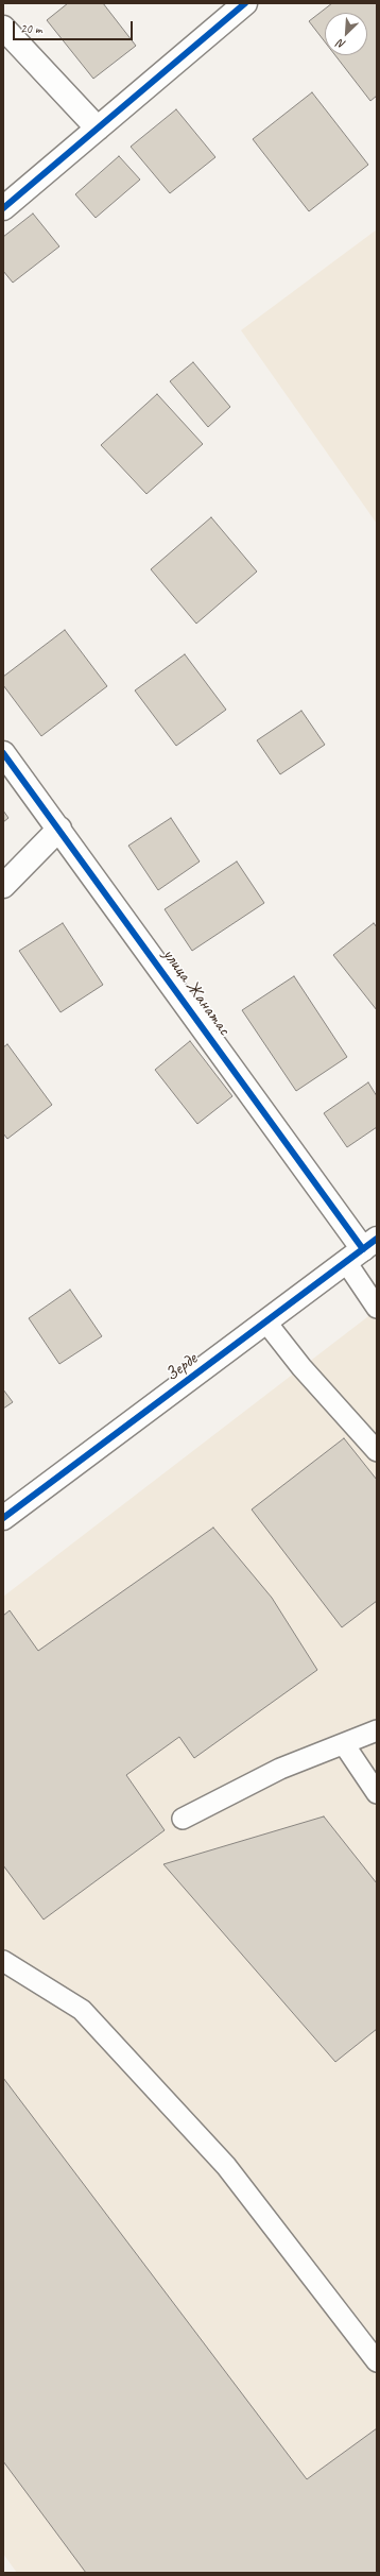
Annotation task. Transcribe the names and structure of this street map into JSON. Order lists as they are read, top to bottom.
{
  "streets": {
    "street": ["улица Жанатас", "Зерде"]
  },
  "crossings": [
    ["улица Жанатас", "Зерде"]
  ],
  "scale_bar": "20 m",
  "north": "bottom left"
}
